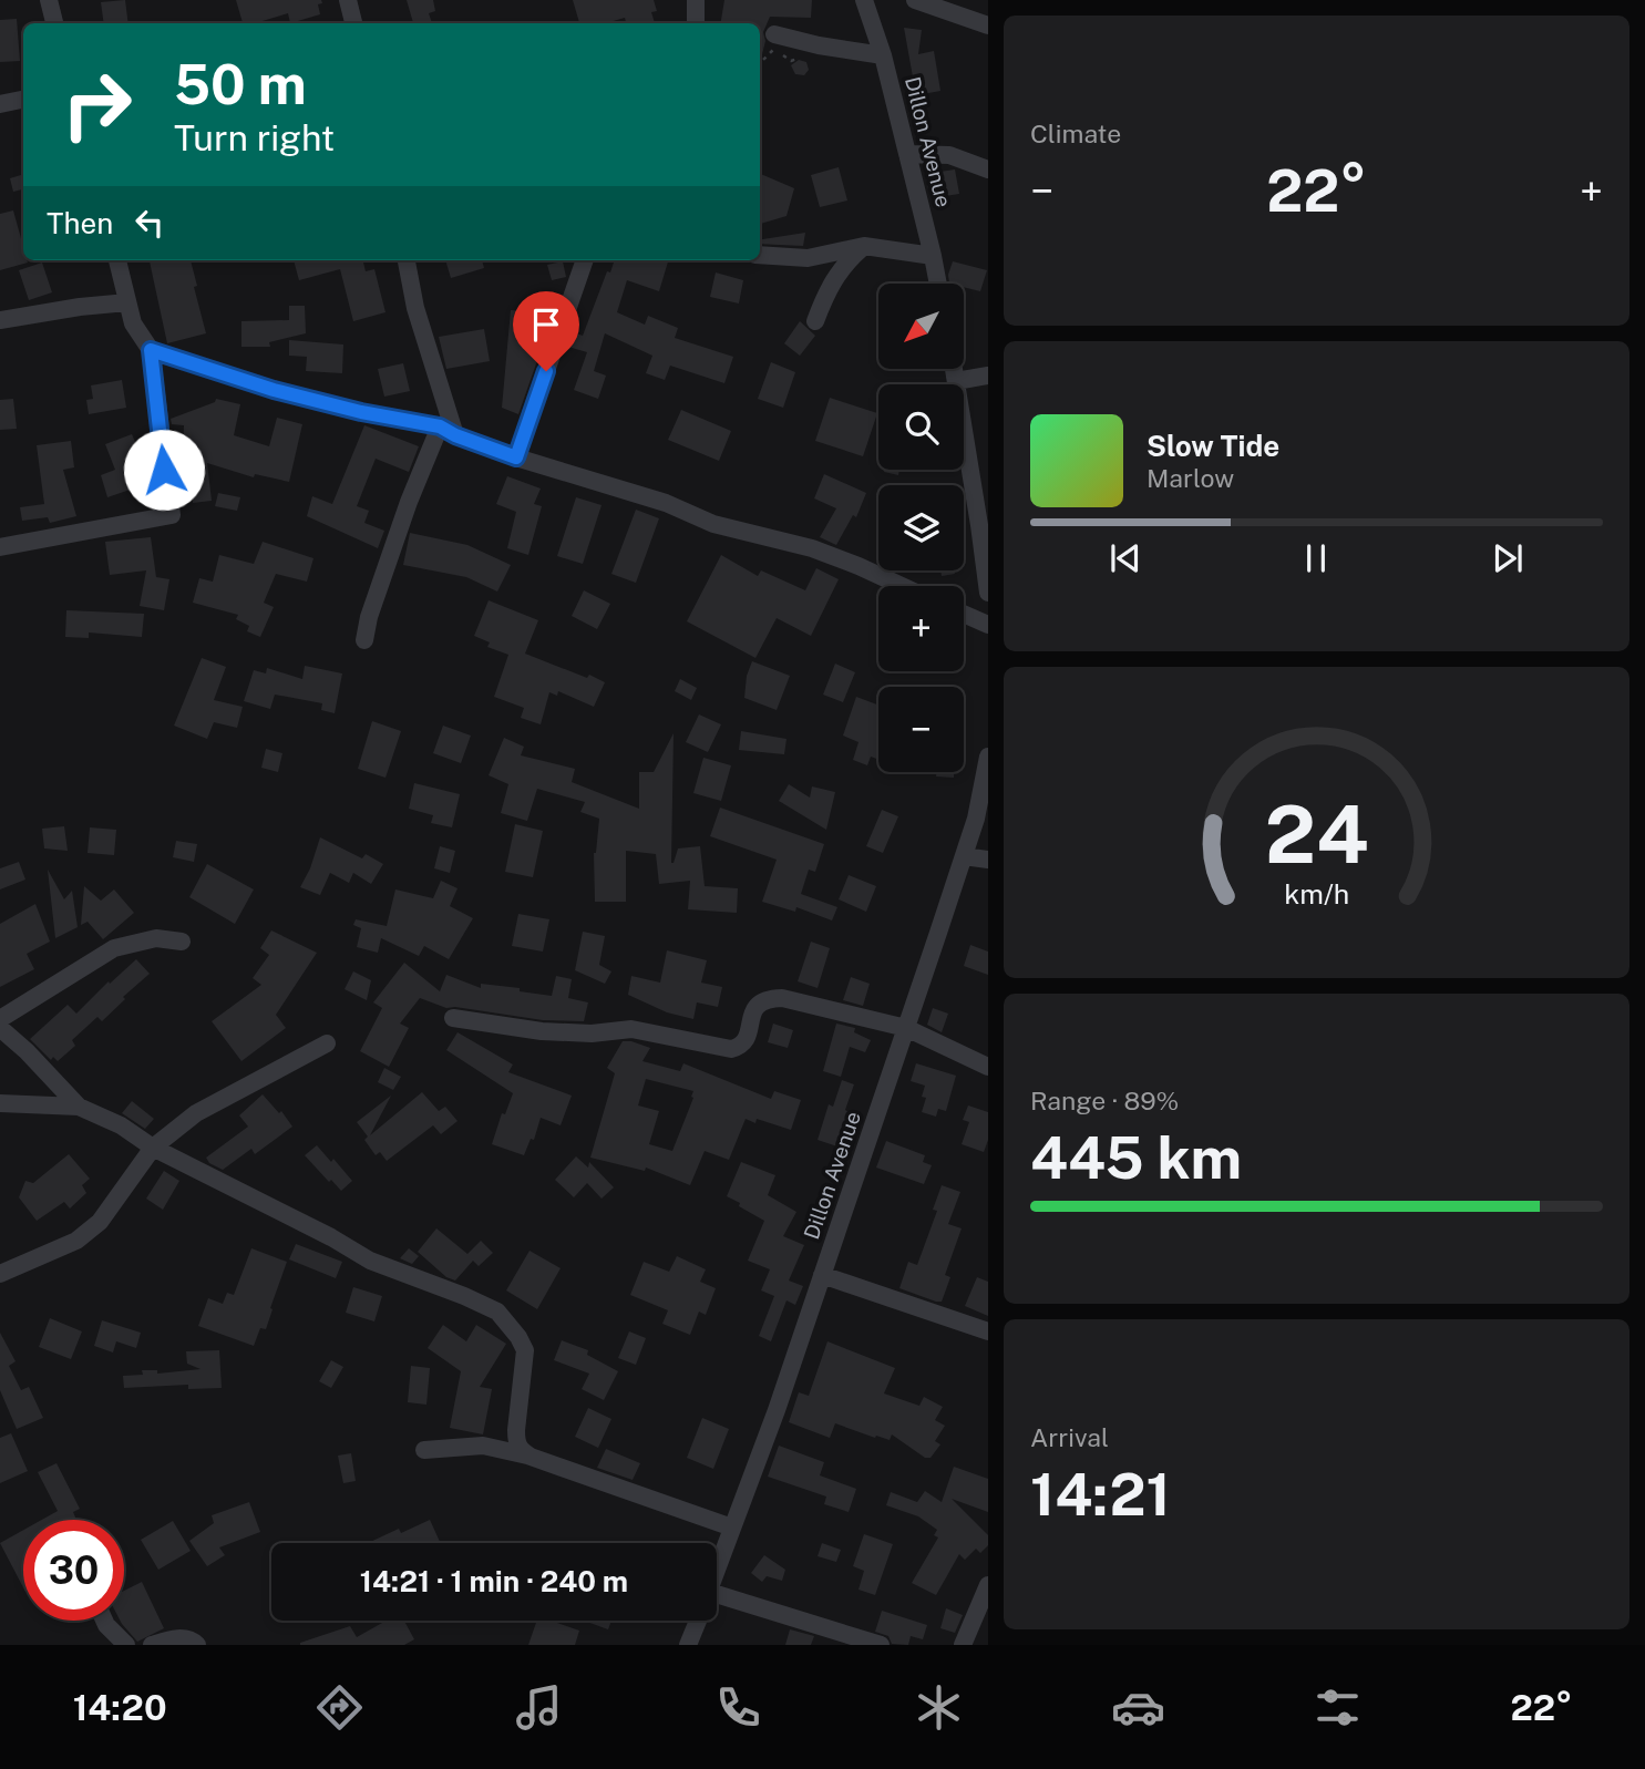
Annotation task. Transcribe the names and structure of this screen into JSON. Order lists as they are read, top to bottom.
{
  "streets": {
    "street": ["Dillon Avenue"]
  },
  "north": "bottom left",
  "page": {
    "tile": [
      "Climate",
      ["Range · 89%", "445 km"],
      ["Arrival", "14:21"]
    ],
    "turn": ["50 m", "Turn right"],
    "heat": ["−", "22°", "+"],
    "then": "Then",
    "map_buttons": ["+", "−"],
    "song": ["Slow Tide", "Marlow"],
    "limit": "30",
    "trip": "14:21 · 1 min · 240 m",
    "tabs": ["14:20", "22°"],
    "gauge": ["24", "km/h"]
  }
}
